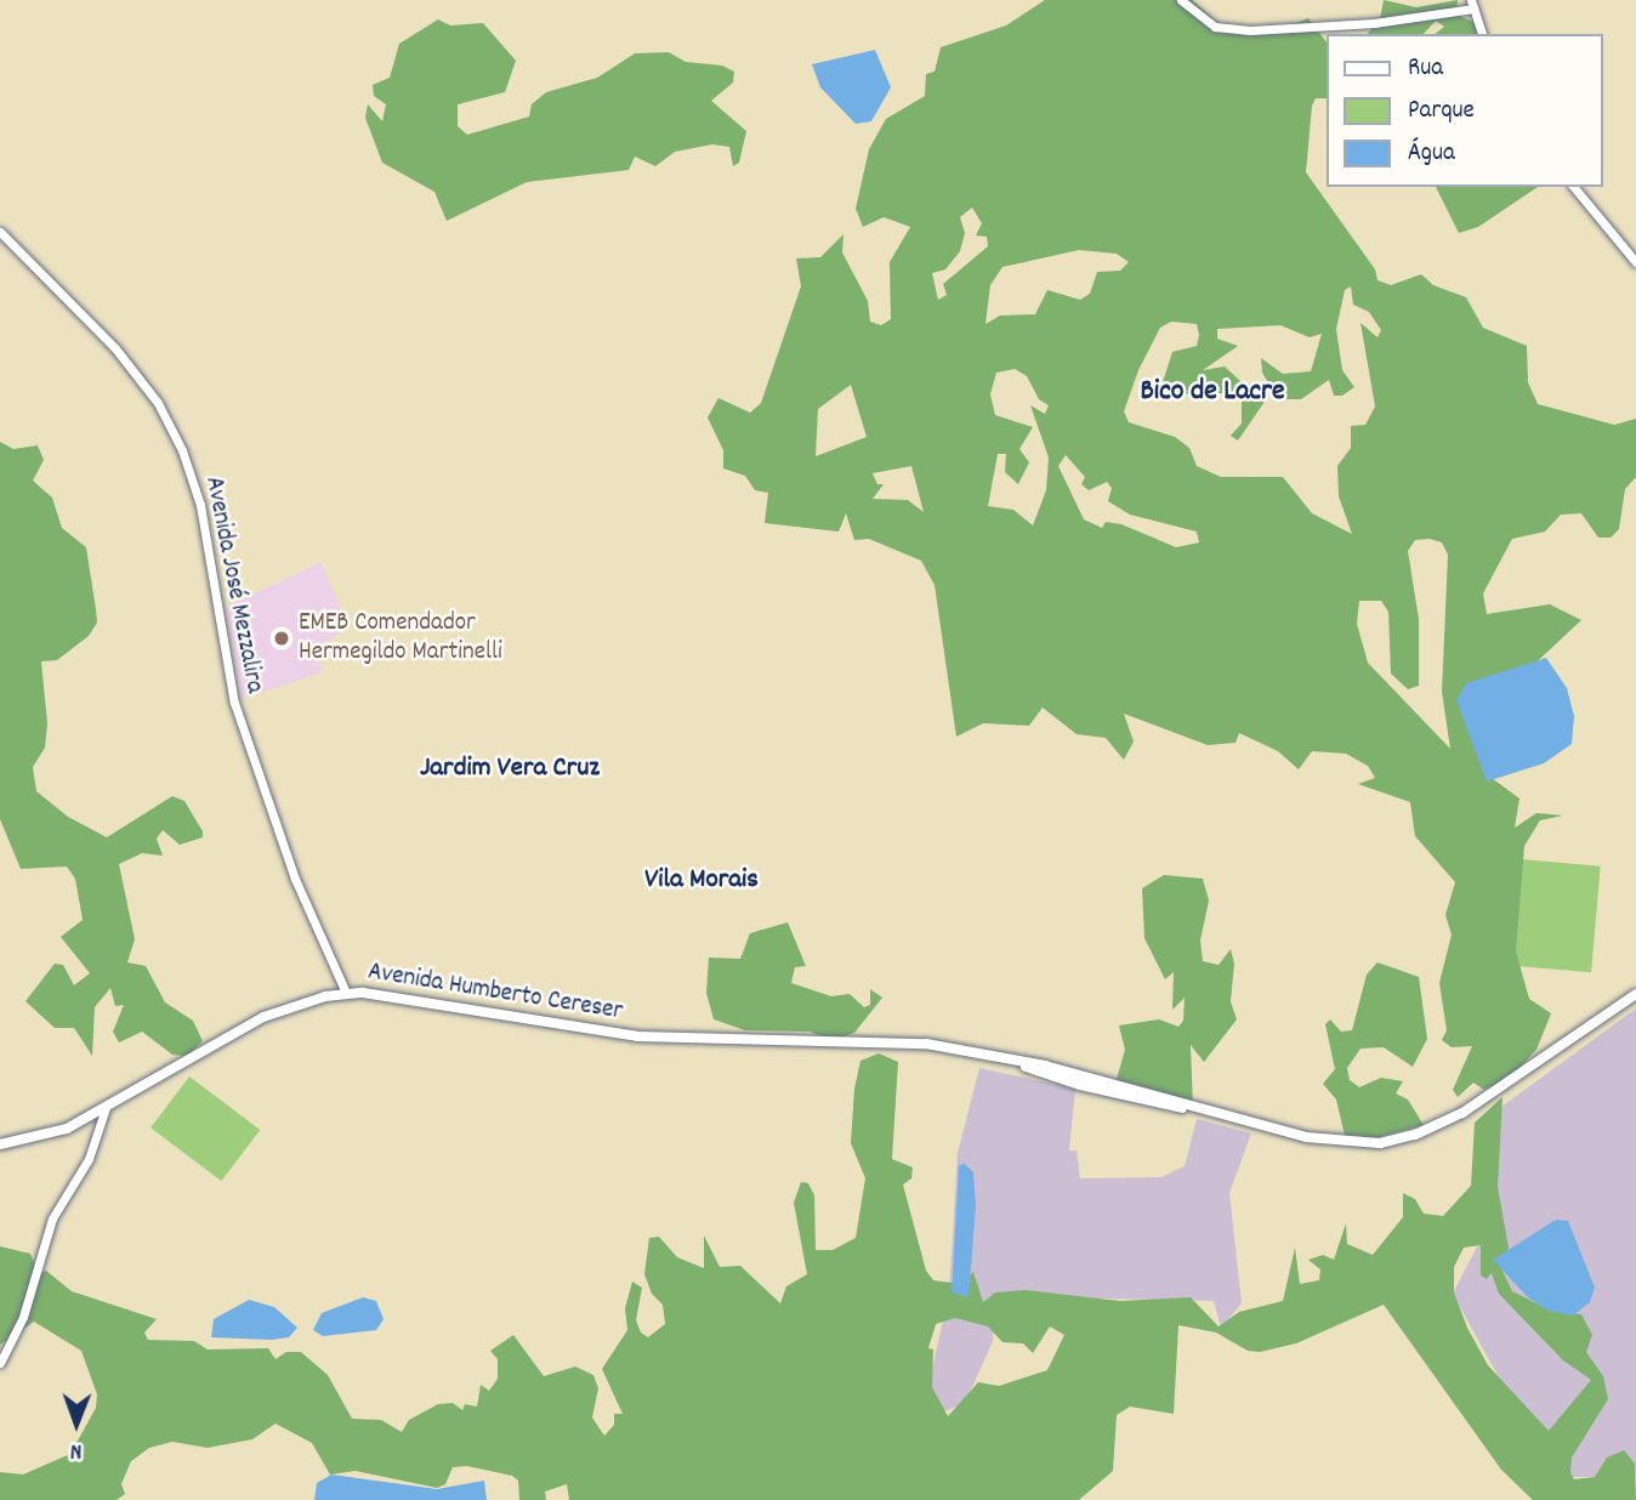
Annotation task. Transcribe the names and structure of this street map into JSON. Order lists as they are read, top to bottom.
{
  "streets": {
    "main road": ["Avenida José Mezzalira", "Avenida Humberto Cereser"]
  },
  "crossings": [
    ["Avenida José Mezzalira", "Avenida Humberto Cereser"]
  ],
  "districts": ["Bico de Lacre", "Jardim Vera Cruz", "Vila Morais"],
  "places": ["EMEB Comendador Hermegildo Martinelli"],
  "legend": ["Rua", "Parque", "Água"],
  "north": "bottom"
}
